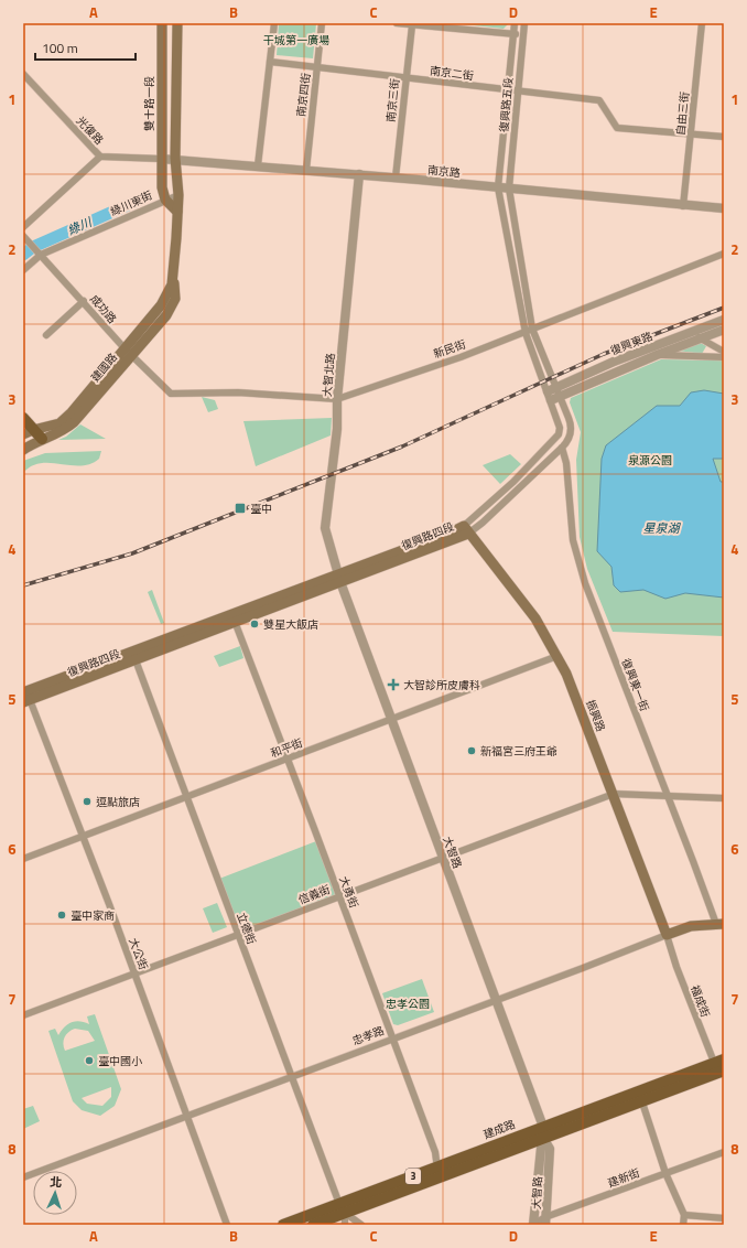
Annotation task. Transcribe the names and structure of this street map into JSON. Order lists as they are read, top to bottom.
{
  "streets": {
    "main road": [
      "雙十路一段",
      "建國路",
      "復興路四段",
      "振興路",
      "忠孝路",
      "建成路",
      "3"
    ],
    "street": [
      "南京二街",
      "南京四街",
      "南京三街",
      "復興路五段",
      "自由三街",
      "光復路",
      "南京路",
      "綠川東街",
      "成功路",
      "復興東路",
      "新民街",
      "大智北路",
      "復興東一街",
      "和平街",
      "大智路",
      "大勇街",
      "信義街",
      "立德街",
      "大公街",
      "福成街",
      "建新街"
    ]
  },
  "crossings": [
    ["南京二街", "南京四街"],
    ["南京二街", "南京三街"],
    ["南京二街", "復興路五段"],
    ["南京二街", "自由三街"],
    ["南京四街", "南京路"],
    ["南京三街", "南京路"],
    ["雙十路一段", "光復路"],
    ["雙十路一段", "南京路"],
    ["復興路五段", "南京路"],
    ["復興路五段", "復興路四段"],
    ["自由三街", "南京路"],
    ["光復路", "南京路"],
    ["南京路", "建國路"],
    ["南京路", "大智北路"],
    ["南京路", "復興路四段"],
    ["綠川東街", "成功路"],
    ["綠川東街", "建國路"],
    ["成功路", "新民街"],
    ["成功路", "建國路"],
    ["復興東路", "復興路四段"],
    ["新民街", "大智北路"],
    ["新民街", "復興路四段"],
    ["大智北路", "復興路四段"],
    ["大智北路", "大智路"],
    ["復興路四段", "復興東一街"],
    ["復興路四段", "振興路"],
    ["復興路四段", "大智路"],
    ["復興路四段", "大勇街"],
    ["復興路四段", "立德街"],
    ["復興路四段", "大公街"],
    ["復興東一街", "忠孝路"],
    ["振興路", "和平街"],
    ["振興路", "信義街"],
    ["振興路", "福成街"],
    ["振興路", "忠孝路"],
    ["和平街", "大智路"],
    ["和平街", "大勇街"],
    ["和平街", "立德街"],
    ["和平街", "大公街"],
    ["大智路", "信義街"],
    ["大智路", "忠孝路"],
    ["大智路", "建成路"],
    ["大智路", "建新街"],
    ["大勇街", "信義街"],
    ["大勇街", "忠孝路"],
    ["大勇街", "建成路"],
    ["信義街", "立德街"],
    ["信義街", "大公街"],
    ["立德街", "忠孝路"],
    ["立德街", "建成路"],
    ["大公街", "忠孝路"],
    ["福成街", "忠孝路"],
    ["福成街", "建成路"]
  ],
  "water": ["綠川", "星泉湖"],
  "parks": ["干城第一廣場", "泉源公園", "忠孝公園"],
  "places": {
    "transit": ["臺中"],
    "other": [
      "雙星大飯店",
      "新福宮三府王爺",
      "逗點旅店",
      "臺中家商",
      "臺中國小"
    ],
    "health": ["大智診所皮膚科"]
  },
  "scale_bar": "100 m",
  "north": "top",
  "grid": {
    "columns": [
      "A",
      "B",
      "C",
      "D",
      "E"
    ],
    "rows": [
      "1",
      "2",
      "3",
      "4",
      "5",
      "6",
      "7",
      "8"
    ]
  }
}
